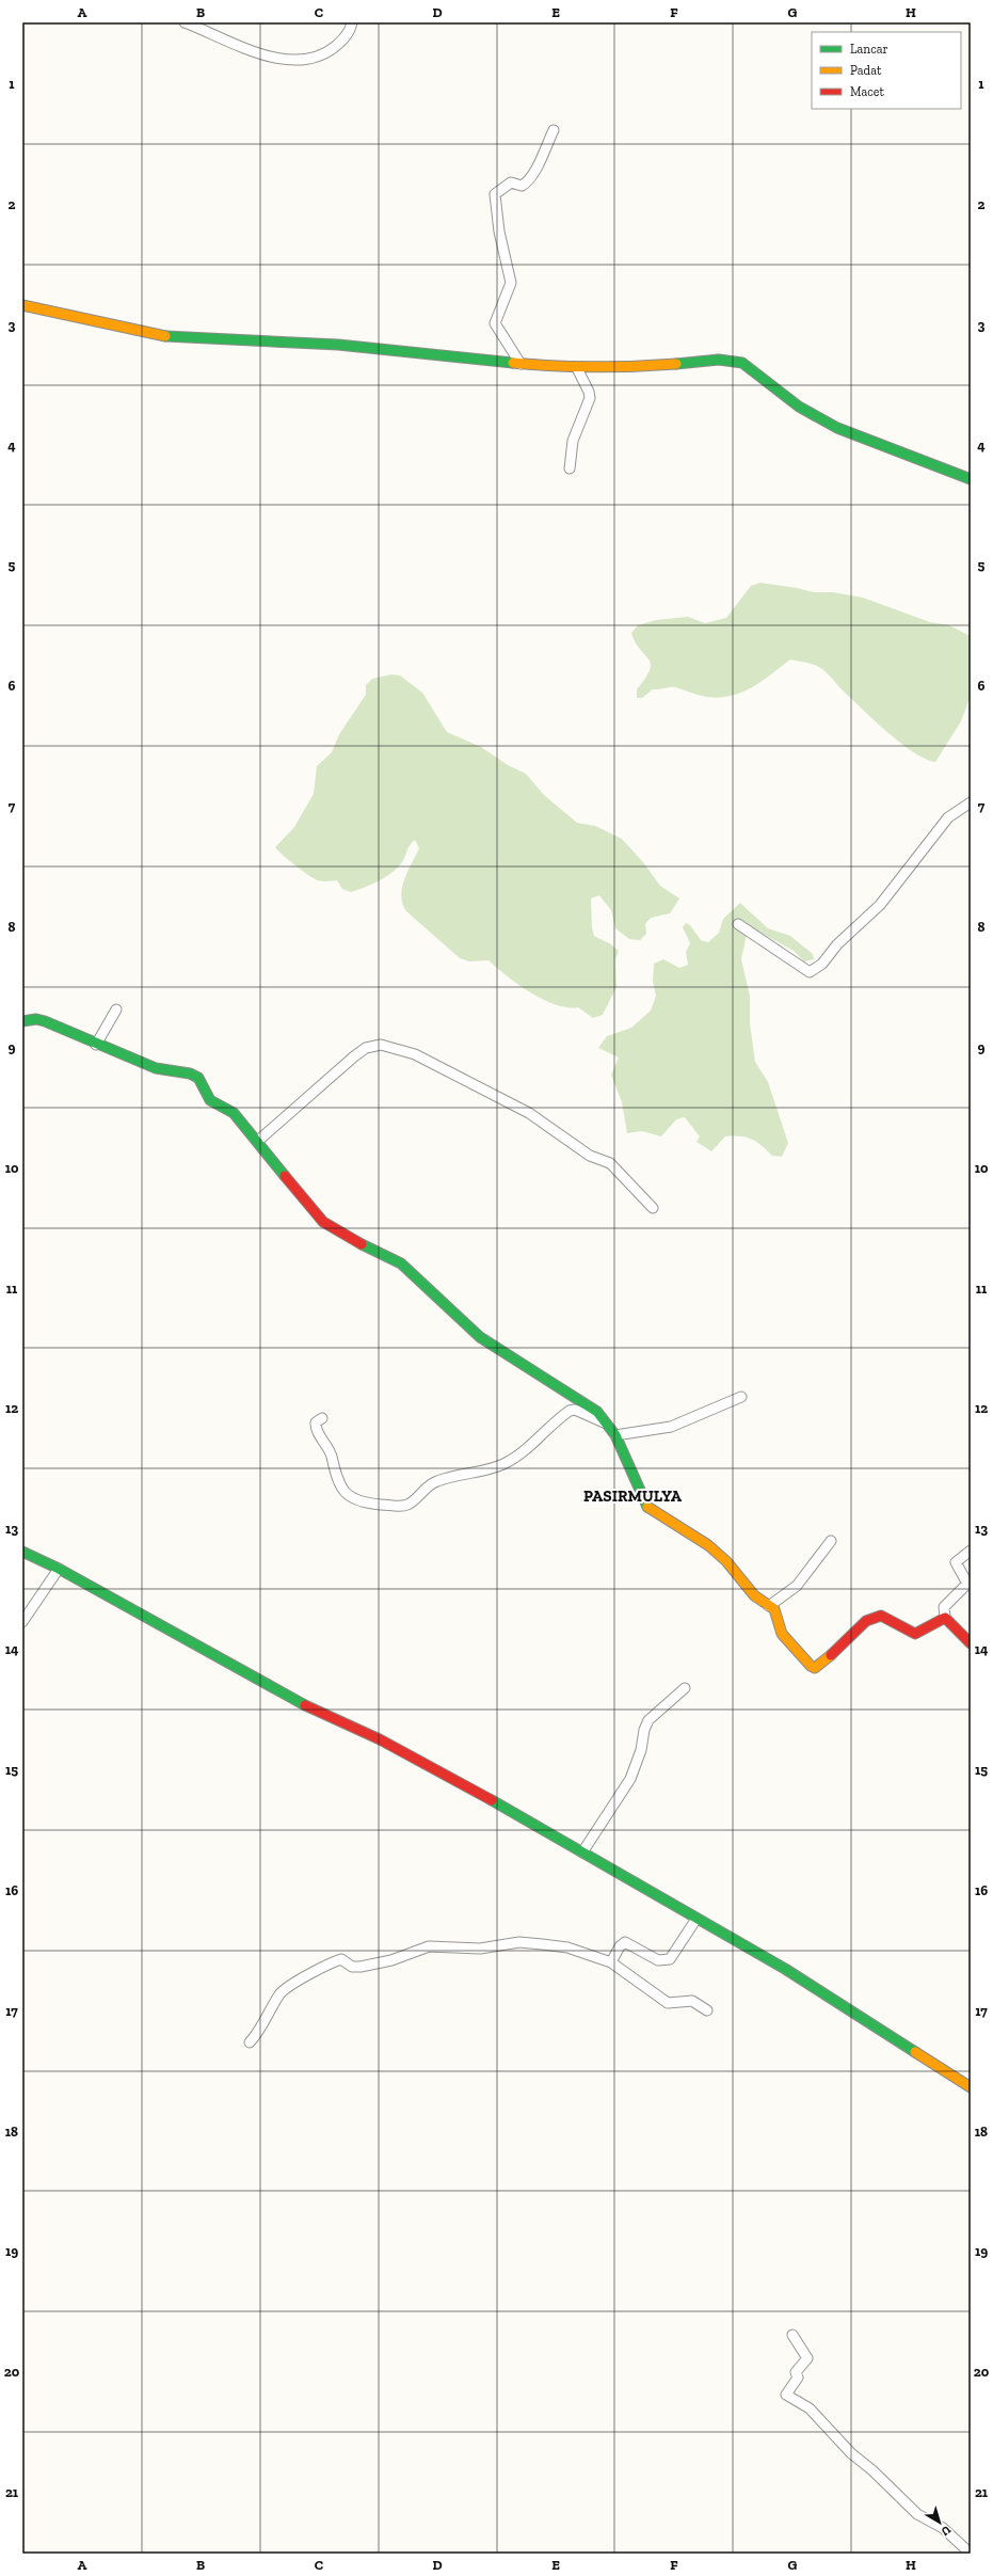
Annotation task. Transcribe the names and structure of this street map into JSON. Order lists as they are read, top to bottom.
{
  "districts": ["PASIRMULYA"],
  "legend": ["Lancar", "Padat", "Macet"],
  "north": "bottom right",
  "grid": {
    "columns": [
      "A",
      "B",
      "C",
      "D",
      "E",
      "F",
      "G",
      "H"
    ],
    "rows": [
      "1",
      "2",
      "3",
      "4",
      "5",
      "6",
      "7",
      "8",
      "9",
      "10",
      "11",
      "12",
      "13",
      "14",
      "15",
      "16",
      "17",
      "18",
      "19",
      "20",
      "21"
    ]
  }
}
